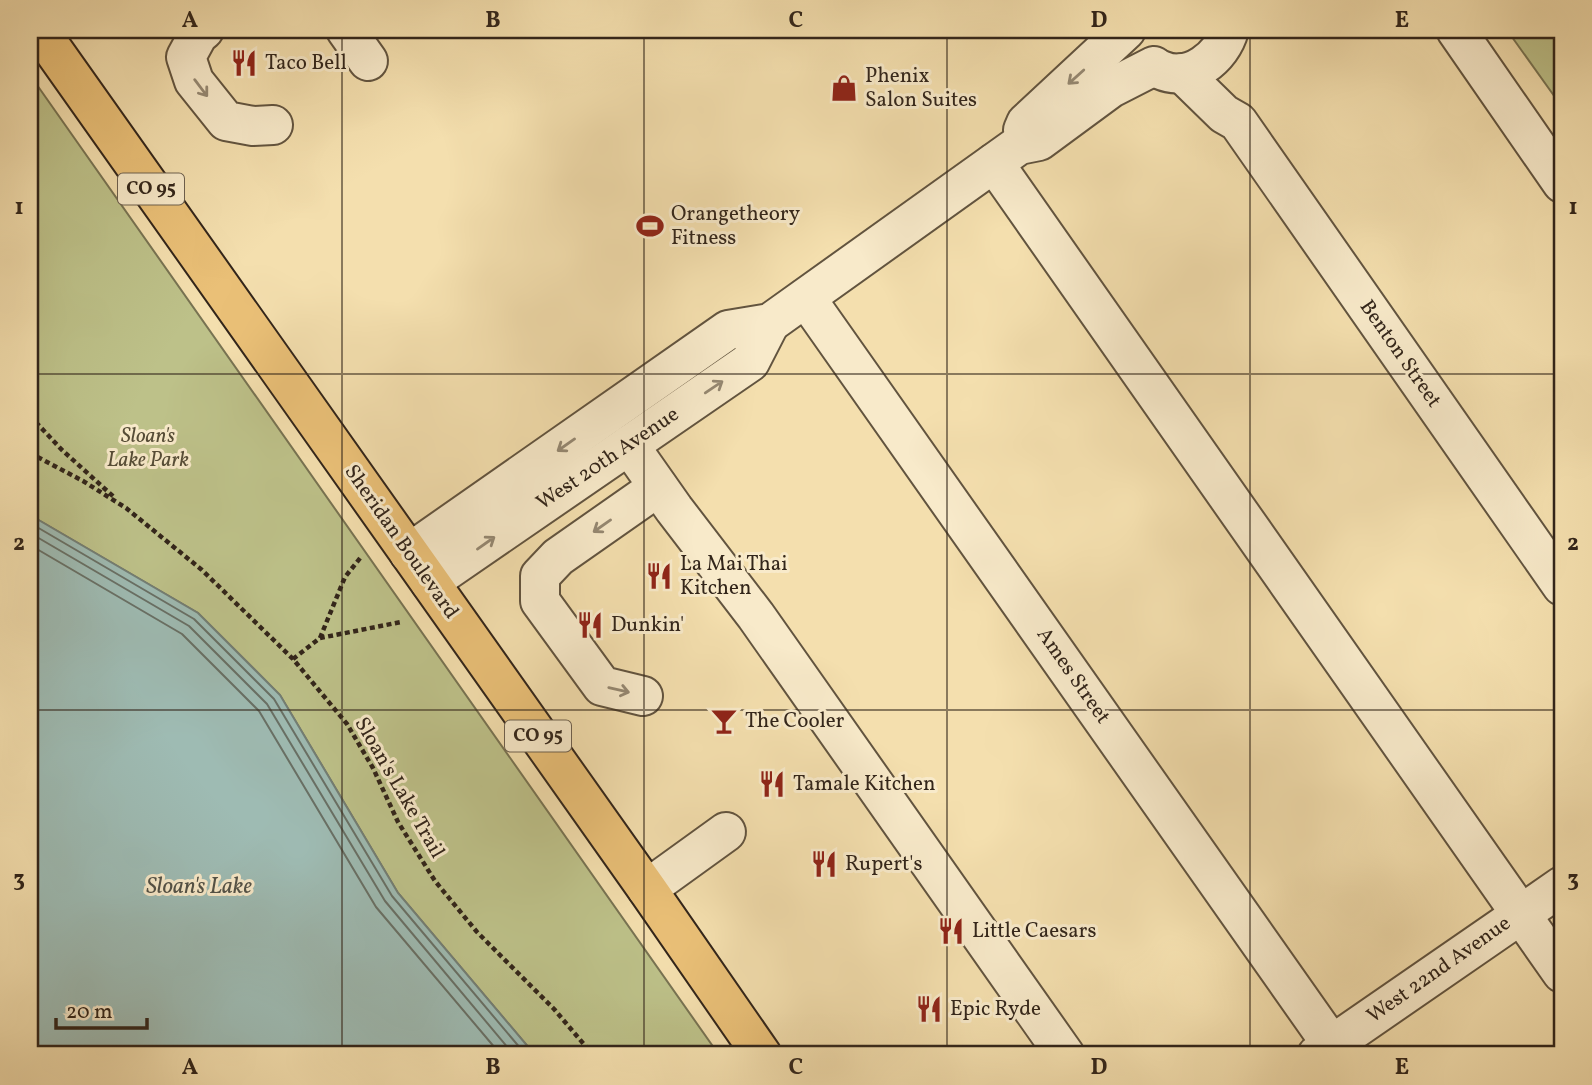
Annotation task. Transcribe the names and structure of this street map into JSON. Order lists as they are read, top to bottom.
{
  "streets": {
    "main road": ["CO 95", "Sheridan Boulevard"],
    "street": [
      "Benton Street",
      "West 20th Avenue",
      "Ames Street",
      "West 22nd Avenue"
    ],
    "path": ["Sloan's Lake Trail"]
  },
  "crossings": [
    ["Benton Street", "West 20th Avenue"],
    ["West 20th Avenue", "Sheridan Boulevard"],
    ["West 20th Avenue", "Ames Street"],
    ["Ames Street", "West 22nd Avenue"]
  ],
  "water": ["Sloan's Lake"],
  "parks": ["Sloan's Lake Park"],
  "places": {
    "restaurant": [
      "Taco Bell",
      "La Mai Thai Kitchen",
      "Dunkin'",
      "Tamale Kitchen",
      "Rupert's",
      "Little Caesars",
      "Epic Ryde"
    ],
    "shop": ["Phenix Salon Suites"],
    "sports": ["Orangetheory Fitness"],
    "bar": ["The Cooler"]
  },
  "scale_bar": "20 m",
  "grid": {
    "columns": [
      "A",
      "B",
      "C",
      "D",
      "E"
    ],
    "rows": ["1", "2", "3"]
  }
}
